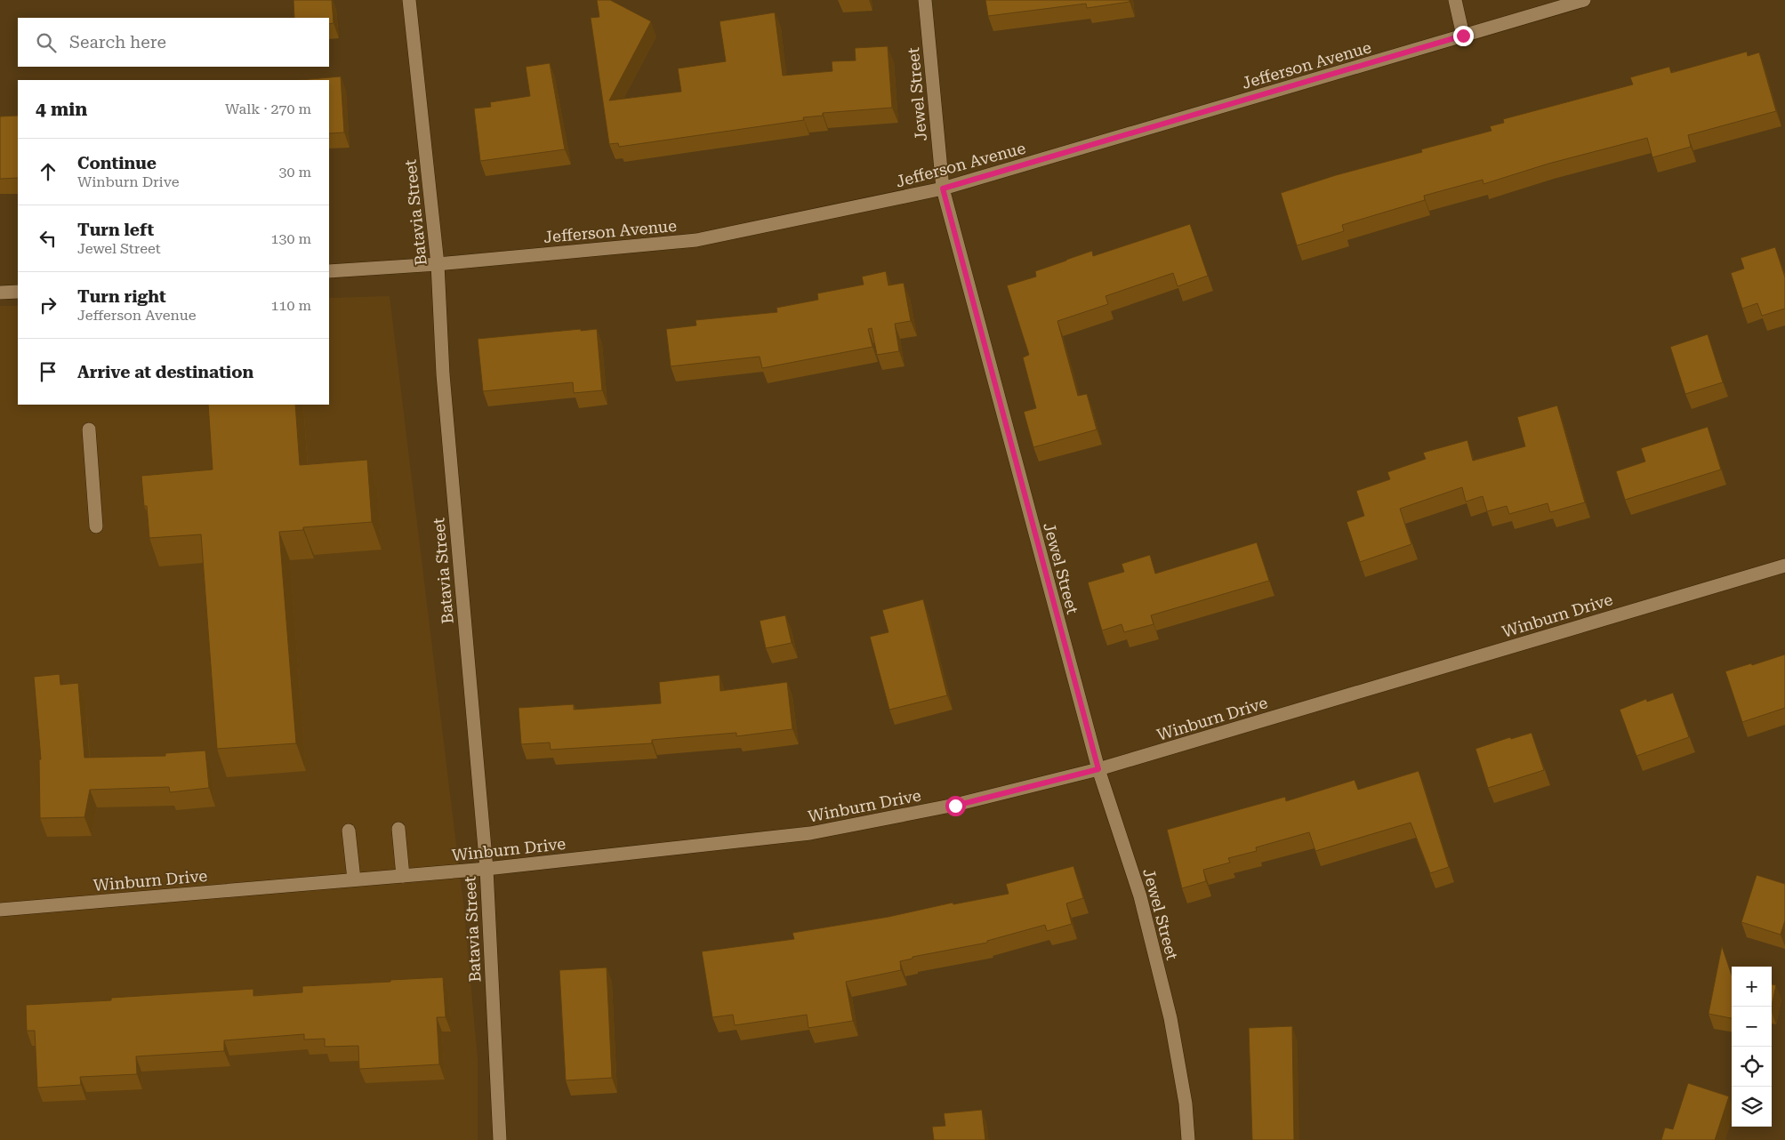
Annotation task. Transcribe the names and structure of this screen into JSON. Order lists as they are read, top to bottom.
{
  "streets": {
    "street": [
      "Jefferson Avenue",
      "Jewel Street",
      "Batavia Street",
      "Winburn Drive"
    ]
  },
  "crossings": [
    ["Jefferson Avenue", "Jewel Street"],
    ["Jefferson Avenue", "Batavia Street"],
    ["Jewel Street", "Winburn Drive"],
    ["Batavia Street", "Winburn Drive"]
  ],
  "page": {
    "search": "Search here",
    "heading": ["4 min", "Walk · 270 m"],
    "list": [
      ["Continue", "Winburn Drive", "30 m"],
      ["Turn left", "Jewel Street", "130 m"],
      ["Turn right", "Jefferson Avenue", "110 m"],
      "Arrive at destination"
    ],
    "map_buttons": ["+", "−"]
  }
}
